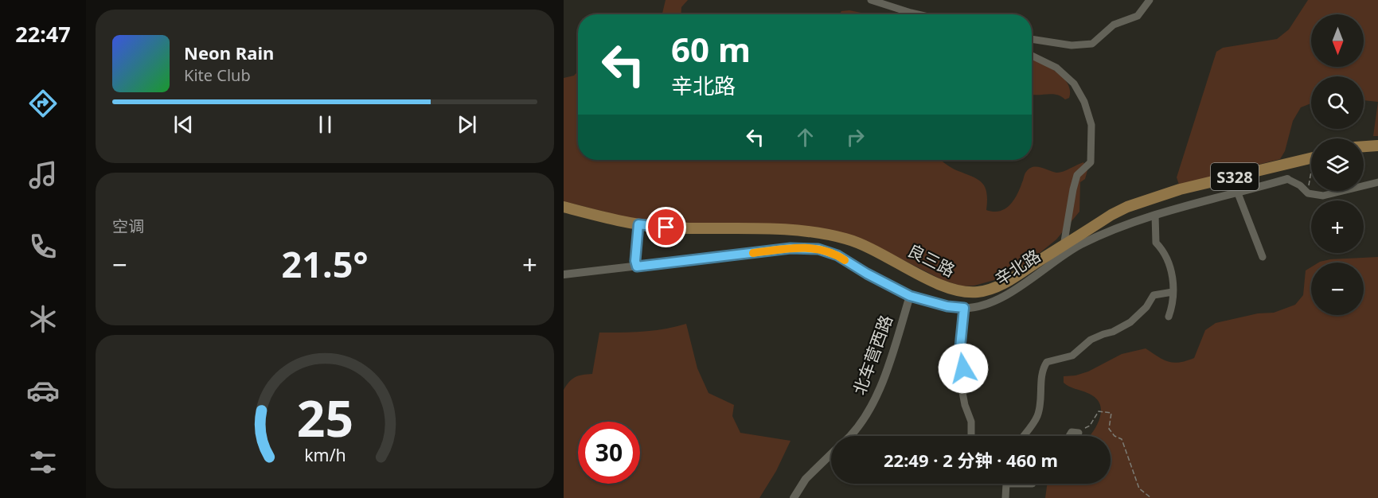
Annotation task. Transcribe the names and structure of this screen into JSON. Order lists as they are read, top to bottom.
{
  "streets": {
    "main road": ["S328", "良三路"],
    "street": ["辛北路", "北车营西路"]
  },
  "crossings": [
    ["辛北路", "北车营西路"]
  ],
  "north": "bottom",
  "page": {
    "tabs": "22:47",
    "map_buttons": ["+", "−"],
    "turn": ["60 m", "辛北路"],
    "song": ["Neon Rain", "Kite Club"],
    "tile": "空调",
    "heat": ["−", "21.5°", "+"],
    "limit": "30",
    "trip": "22:49 · 2 分钟 · 460 m",
    "gauge": ["25", "km/h"]
  }
}
